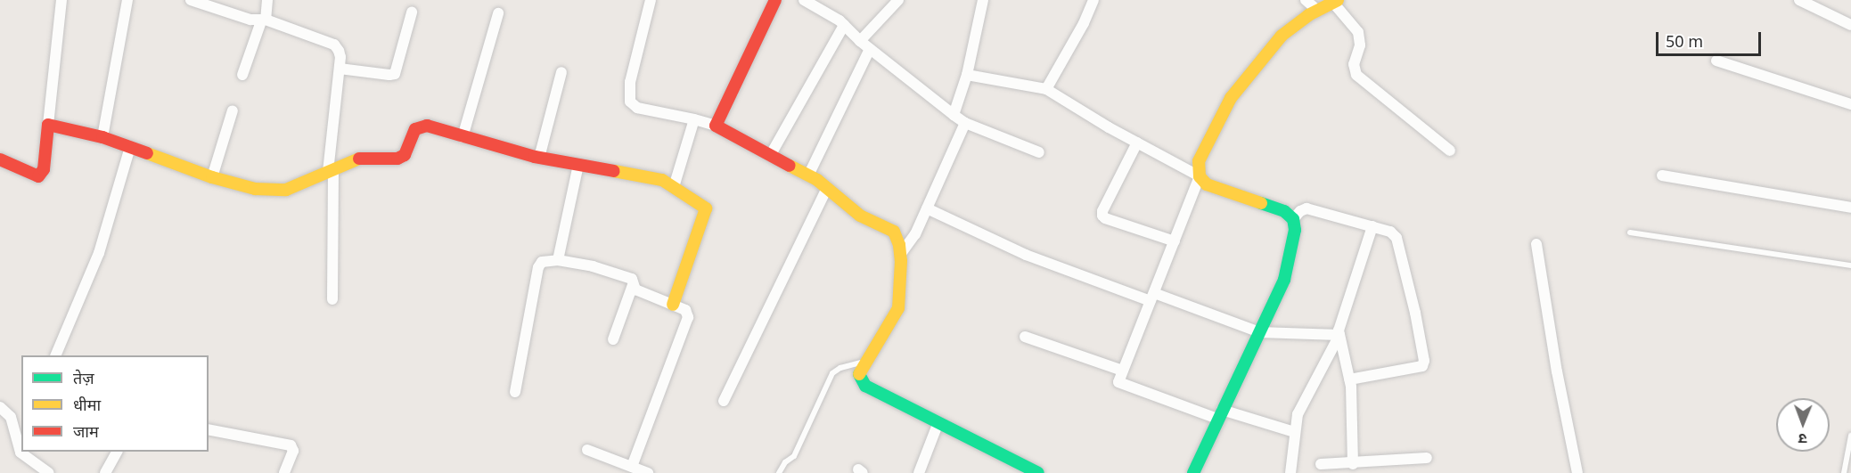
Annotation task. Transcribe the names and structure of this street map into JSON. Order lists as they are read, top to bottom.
{
  "legend": ["तेज़", "धीमा", "जाम"],
  "scale_bar": "50 m",
  "north": "bottom"
}
